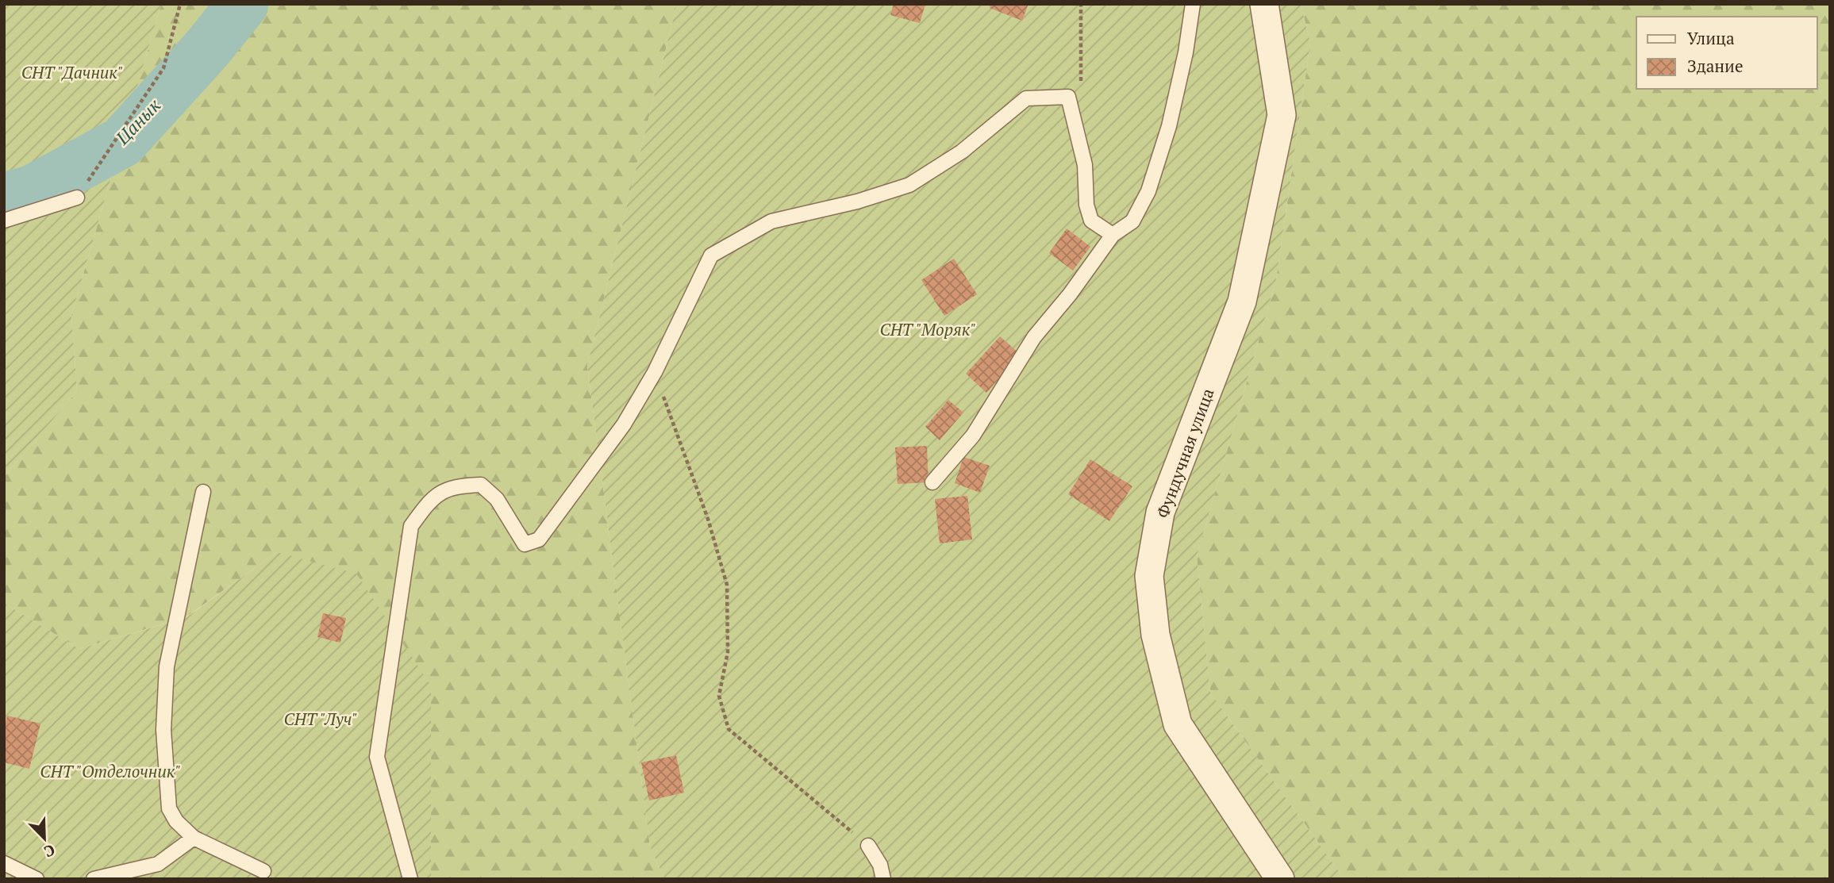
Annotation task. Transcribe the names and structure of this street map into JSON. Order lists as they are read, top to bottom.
{
  "streets": {
    "street": ["Фундучная улица"]
  },
  "water": ["Цанык"],
  "parks": [
    "СНТ \"Дачник\"",
    "СНТ \"Моряк\"",
    "СНТ \"Луч\"",
    "СНТ \"Отделочник\""
  ],
  "legend": ["Улица", "Здание"],
  "north": "bottom right"
}
